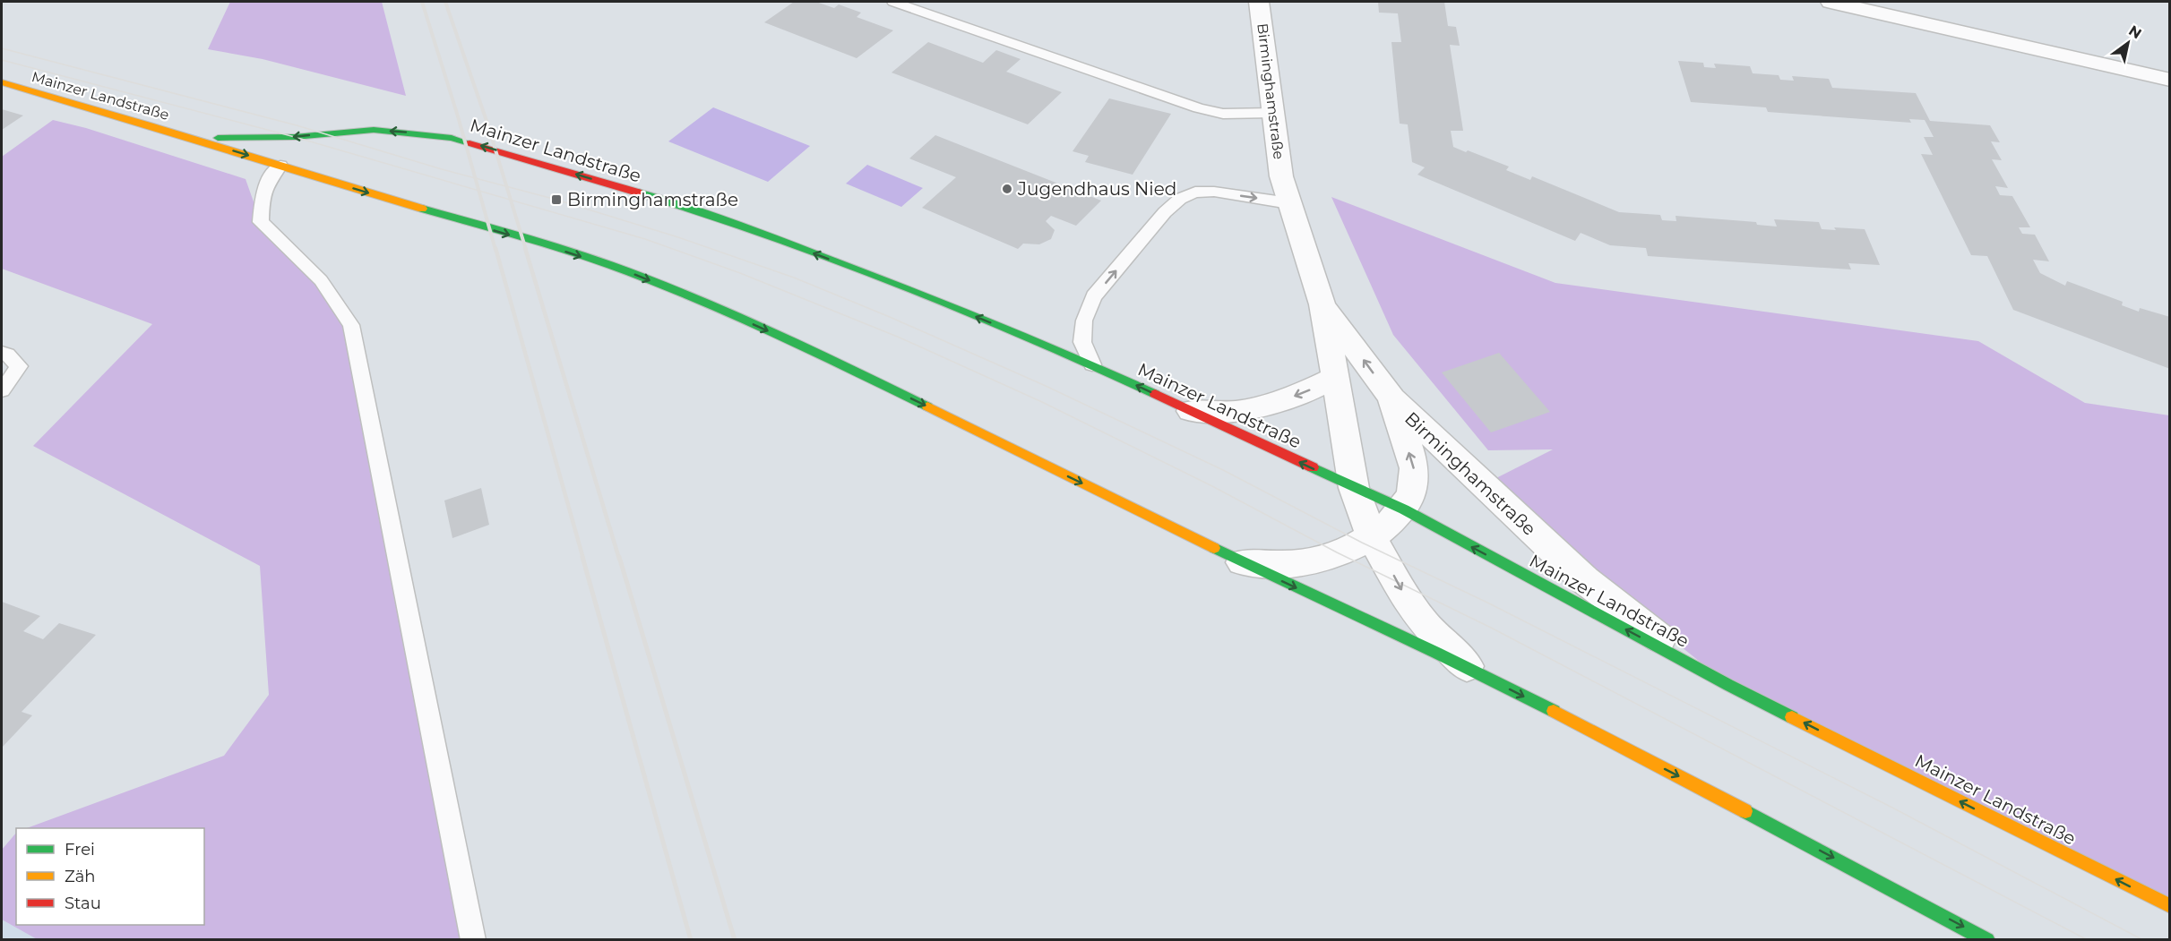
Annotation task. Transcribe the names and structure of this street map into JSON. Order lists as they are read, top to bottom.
{
  "streets": {
    "main road": ["Mainzer Landstraße"],
    "street": ["Birminghamstraße"]
  },
  "crossings": [
    ["Birminghamstraße", "Mainzer Landstraße"]
  ],
  "places": {
    "other": ["Jugendhaus Nied"],
    "transit": ["Birminghamstraße"]
  },
  "legend": ["Frei", "Zäh", "Stau"],
  "north": "top right"
}
